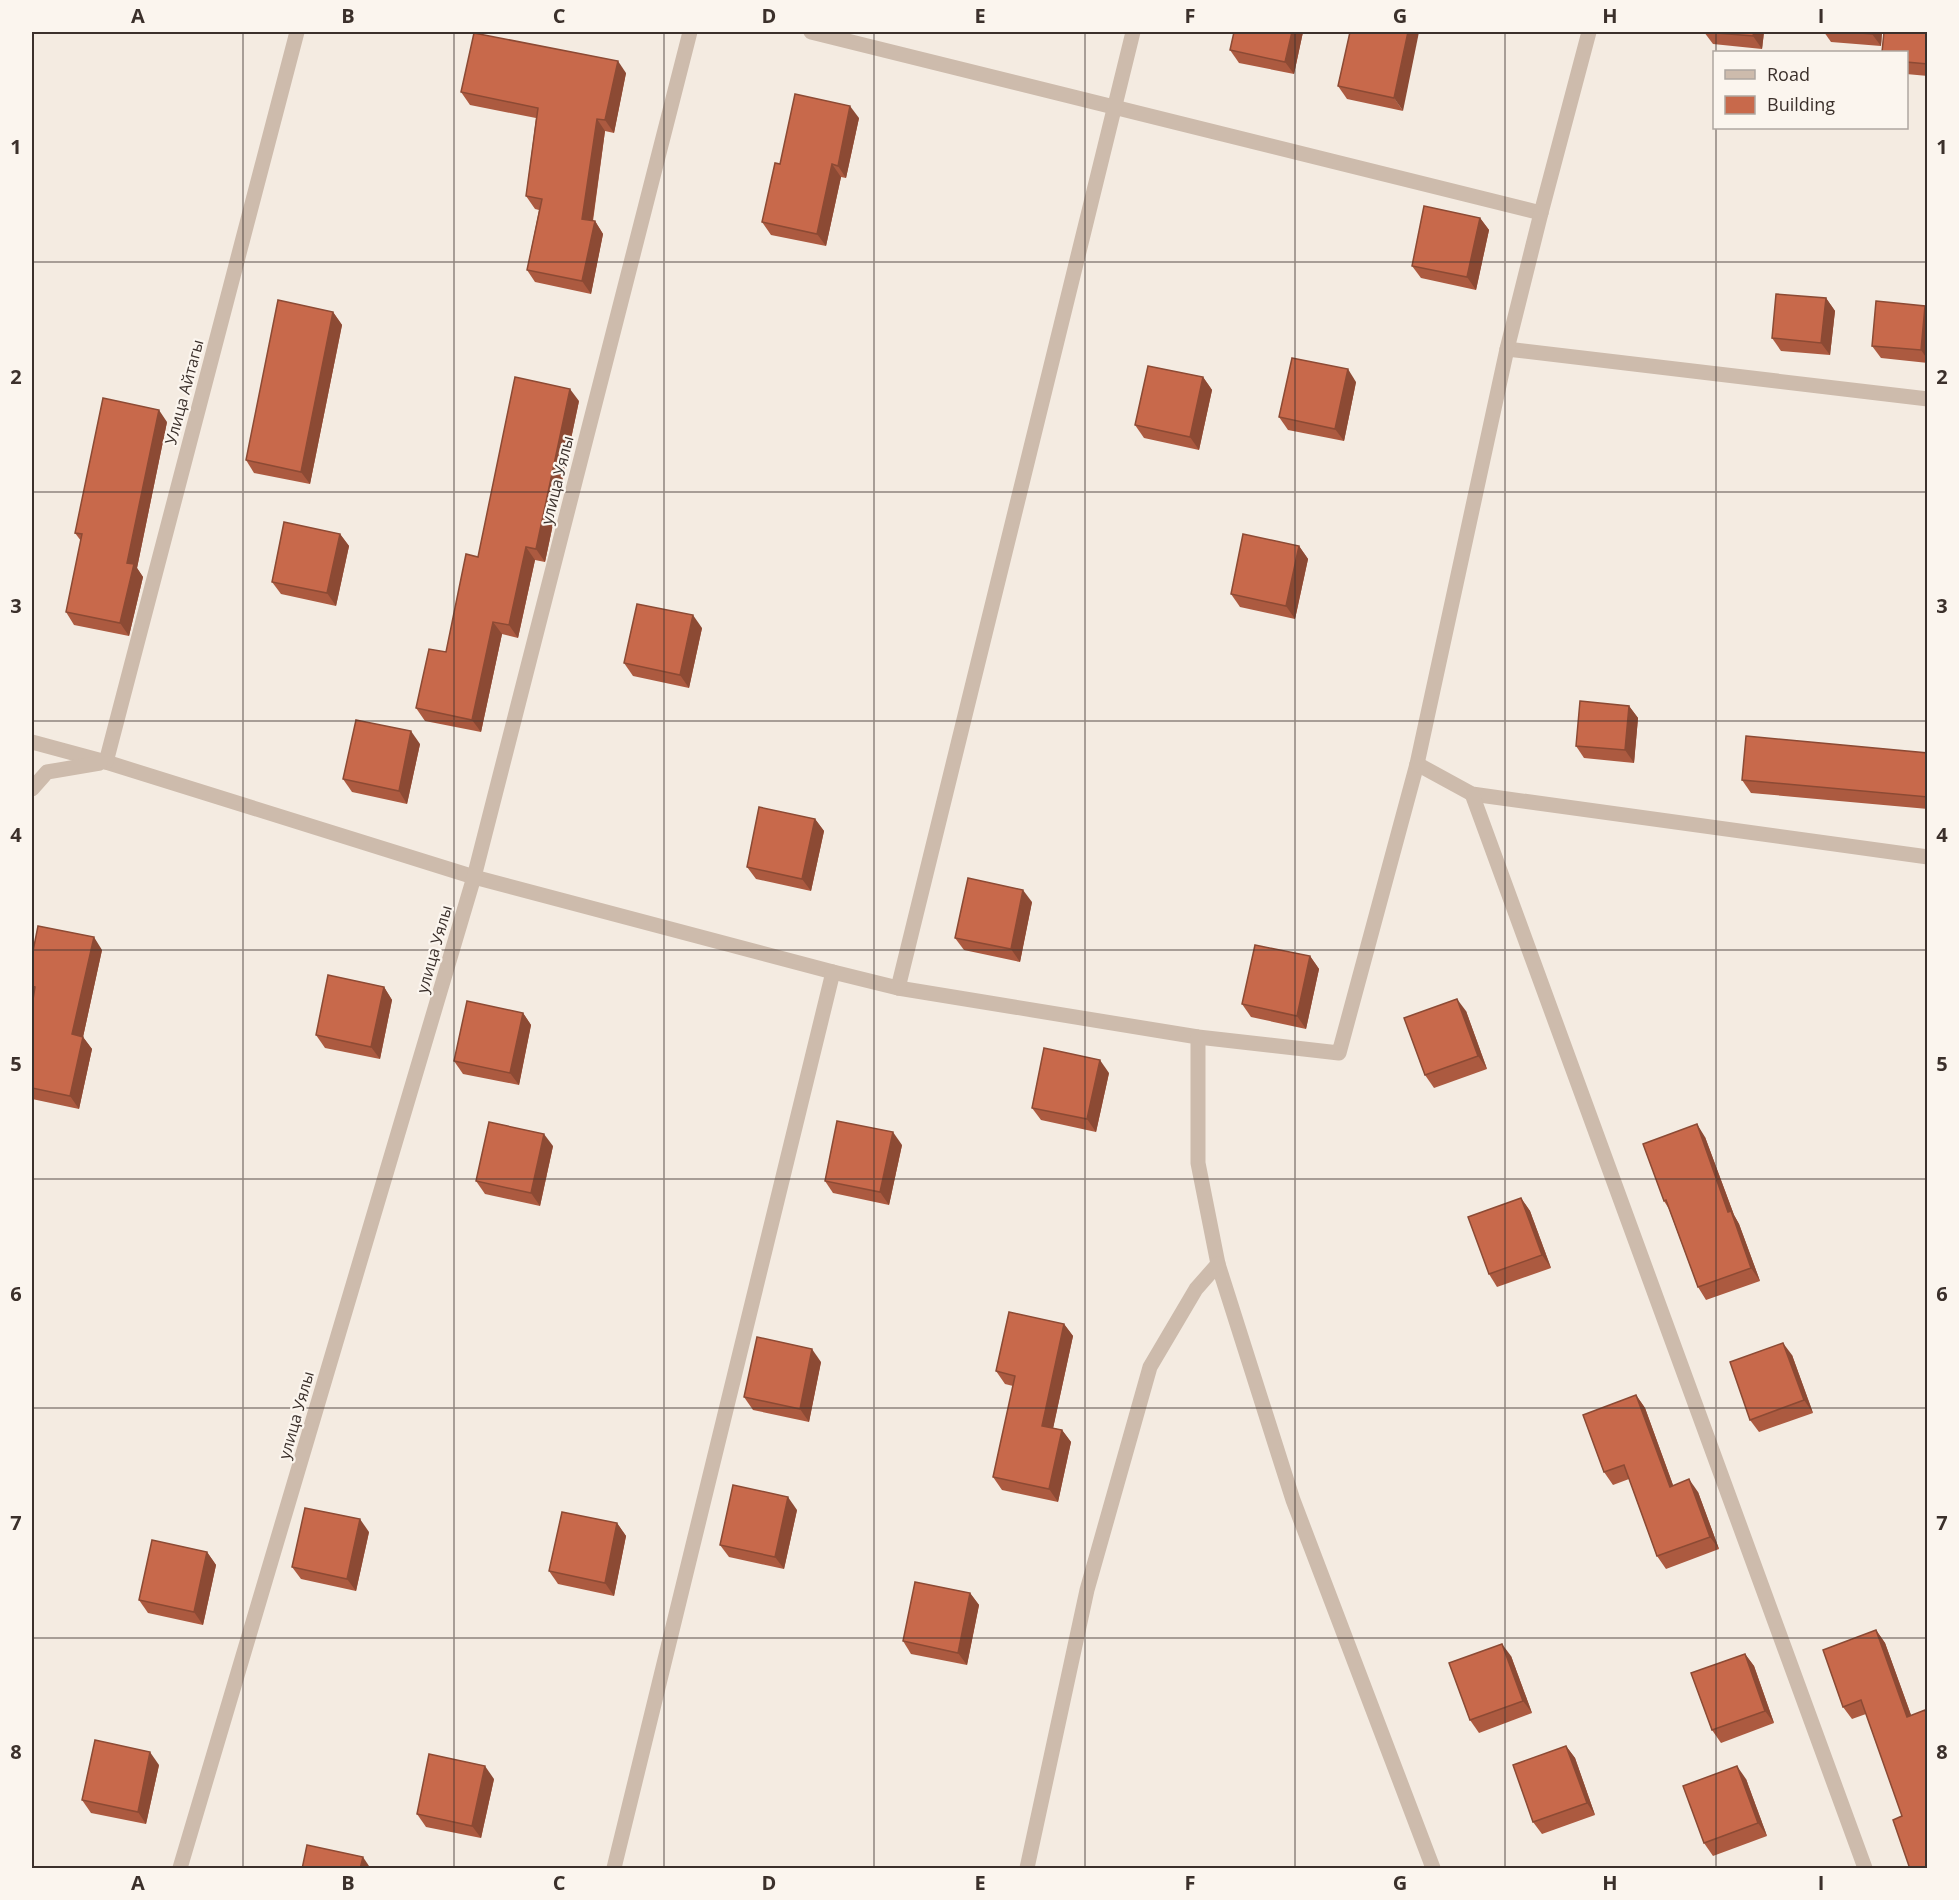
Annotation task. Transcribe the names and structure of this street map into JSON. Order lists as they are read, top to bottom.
{
  "streets": {
    "street": ["Улица Айтагы", "улица Уялы"]
  },
  "legend": ["Road", "Building"],
  "grid": {
    "columns": [
      "A",
      "B",
      "C",
      "D",
      "E",
      "F",
      "G",
      "H",
      "I"
    ],
    "rows": [
      "1",
      "2",
      "3",
      "4",
      "5",
      "6",
      "7",
      "8"
    ]
  }
}
